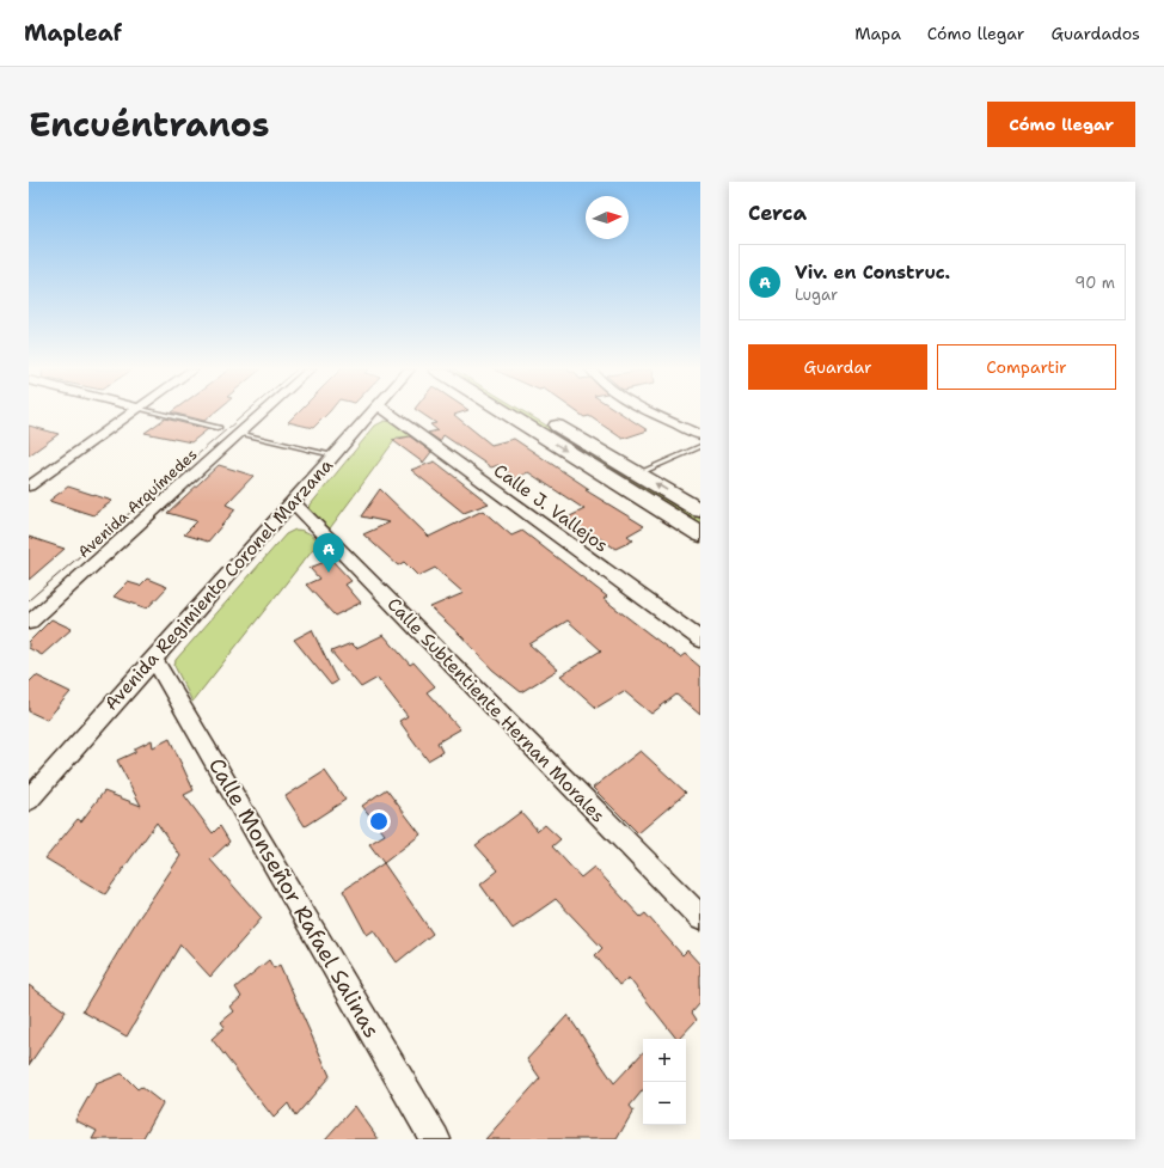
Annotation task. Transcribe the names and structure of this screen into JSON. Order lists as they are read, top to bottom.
{
  "streets": {
    "street": [
      "Avenida Arquímedes",
      "Calle J. Vallejos",
      "Avenida Regimiento Coronel Marzana",
      "Calle Subtentiente Hernan Morales",
      "Calle Monseñor Rafael Salinas"
    ]
  },
  "crossings": [
    ["Avenida Regimiento Coronel Marzana", "Calle Subtentiente Hernan Morales"],
    ["Avenida Regimiento Coronel Marzana", "Calle Monseñor Rafael Salinas"]
  ],
  "north": "right",
  "page": {
    "header": "Mapleaf",
    "nav": ["Mapa", "Cómo llegar", "Guardados"],
    "title": "Encuéntranos",
    "buttons": [
      "Cómo llegar",
      ["Guardar", "Compartir"]
    ],
    "heading": "Cerca",
    "list": [
      {
        "mark": "A",
        "name": "Viv. en Construc.",
        "note": "Lugar",
        "value": "90 m"
      }
    ],
    "pins": "A",
    "map_buttons": ["+", "−"]
  }
}
